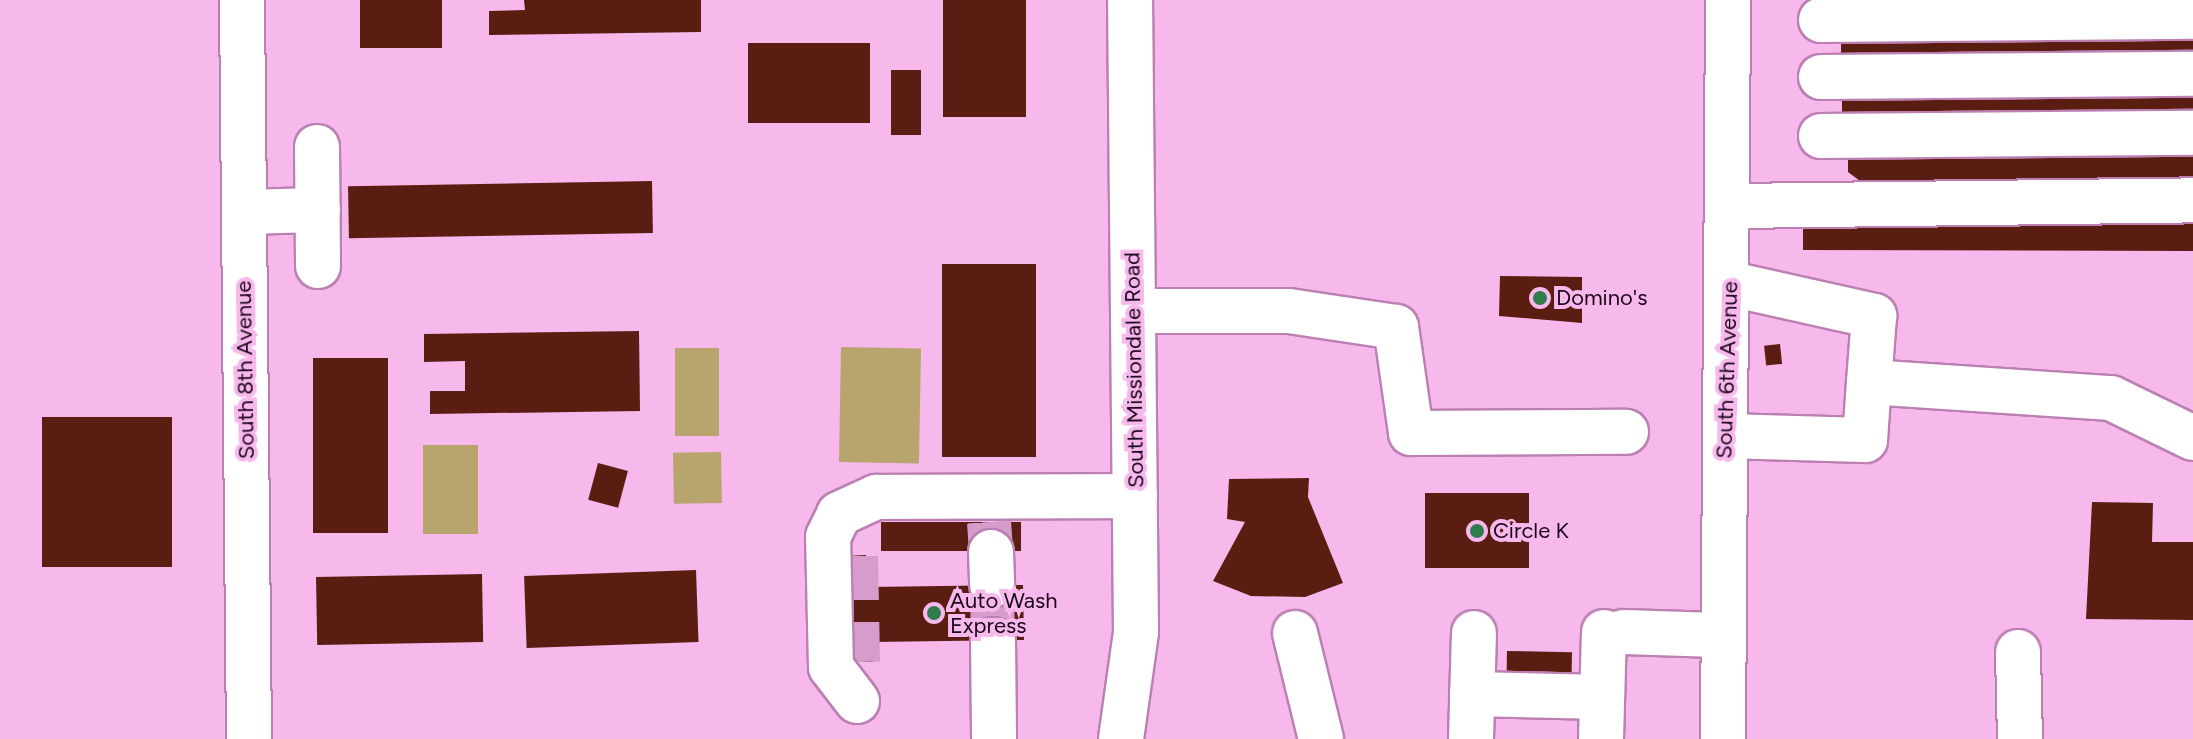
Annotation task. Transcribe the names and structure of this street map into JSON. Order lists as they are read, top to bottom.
{
  "streets": {
    "street": ["South 8th Avenue", "South Missiondale Road", "South 6th Avenue"]
  },
  "places": ["Domino's", "Circle K", "Auto Wash Express"]
}
